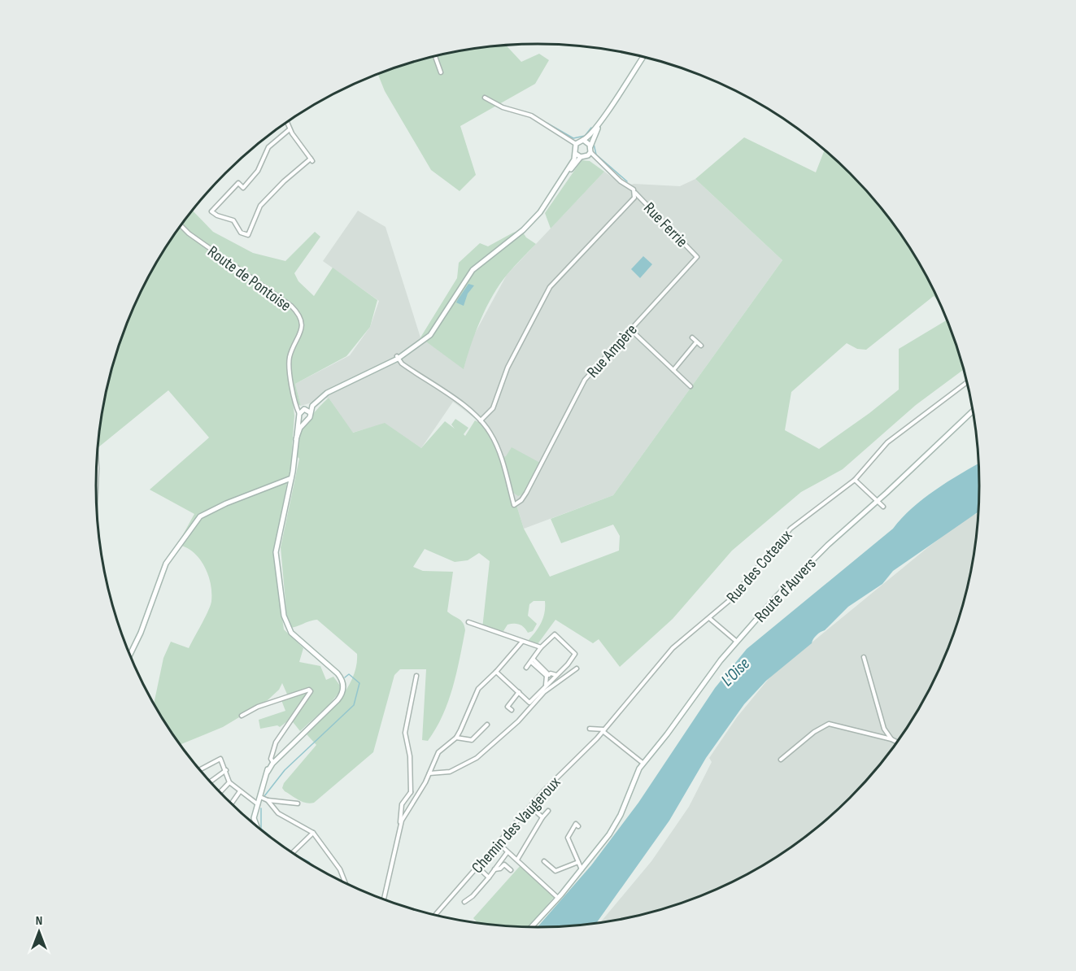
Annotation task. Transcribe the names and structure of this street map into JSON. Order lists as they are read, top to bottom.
{
  "streets": {
    "main road": ["Route d'Auvers"],
    "street": [
      "Rue Ferrie",
      "Route de Pontoise",
      "Rue Ampère",
      "Rue des Coteaux",
      "Chemin des Vaugeroux"
    ]
  },
  "crossings": [
    ["Rue Ferrie", "Rue Ampère"],
    ["Rue des Coteaux", "Chemin des Vaugeroux"]
  ],
  "water": ["L'Oise"],
  "north": "top"
}
